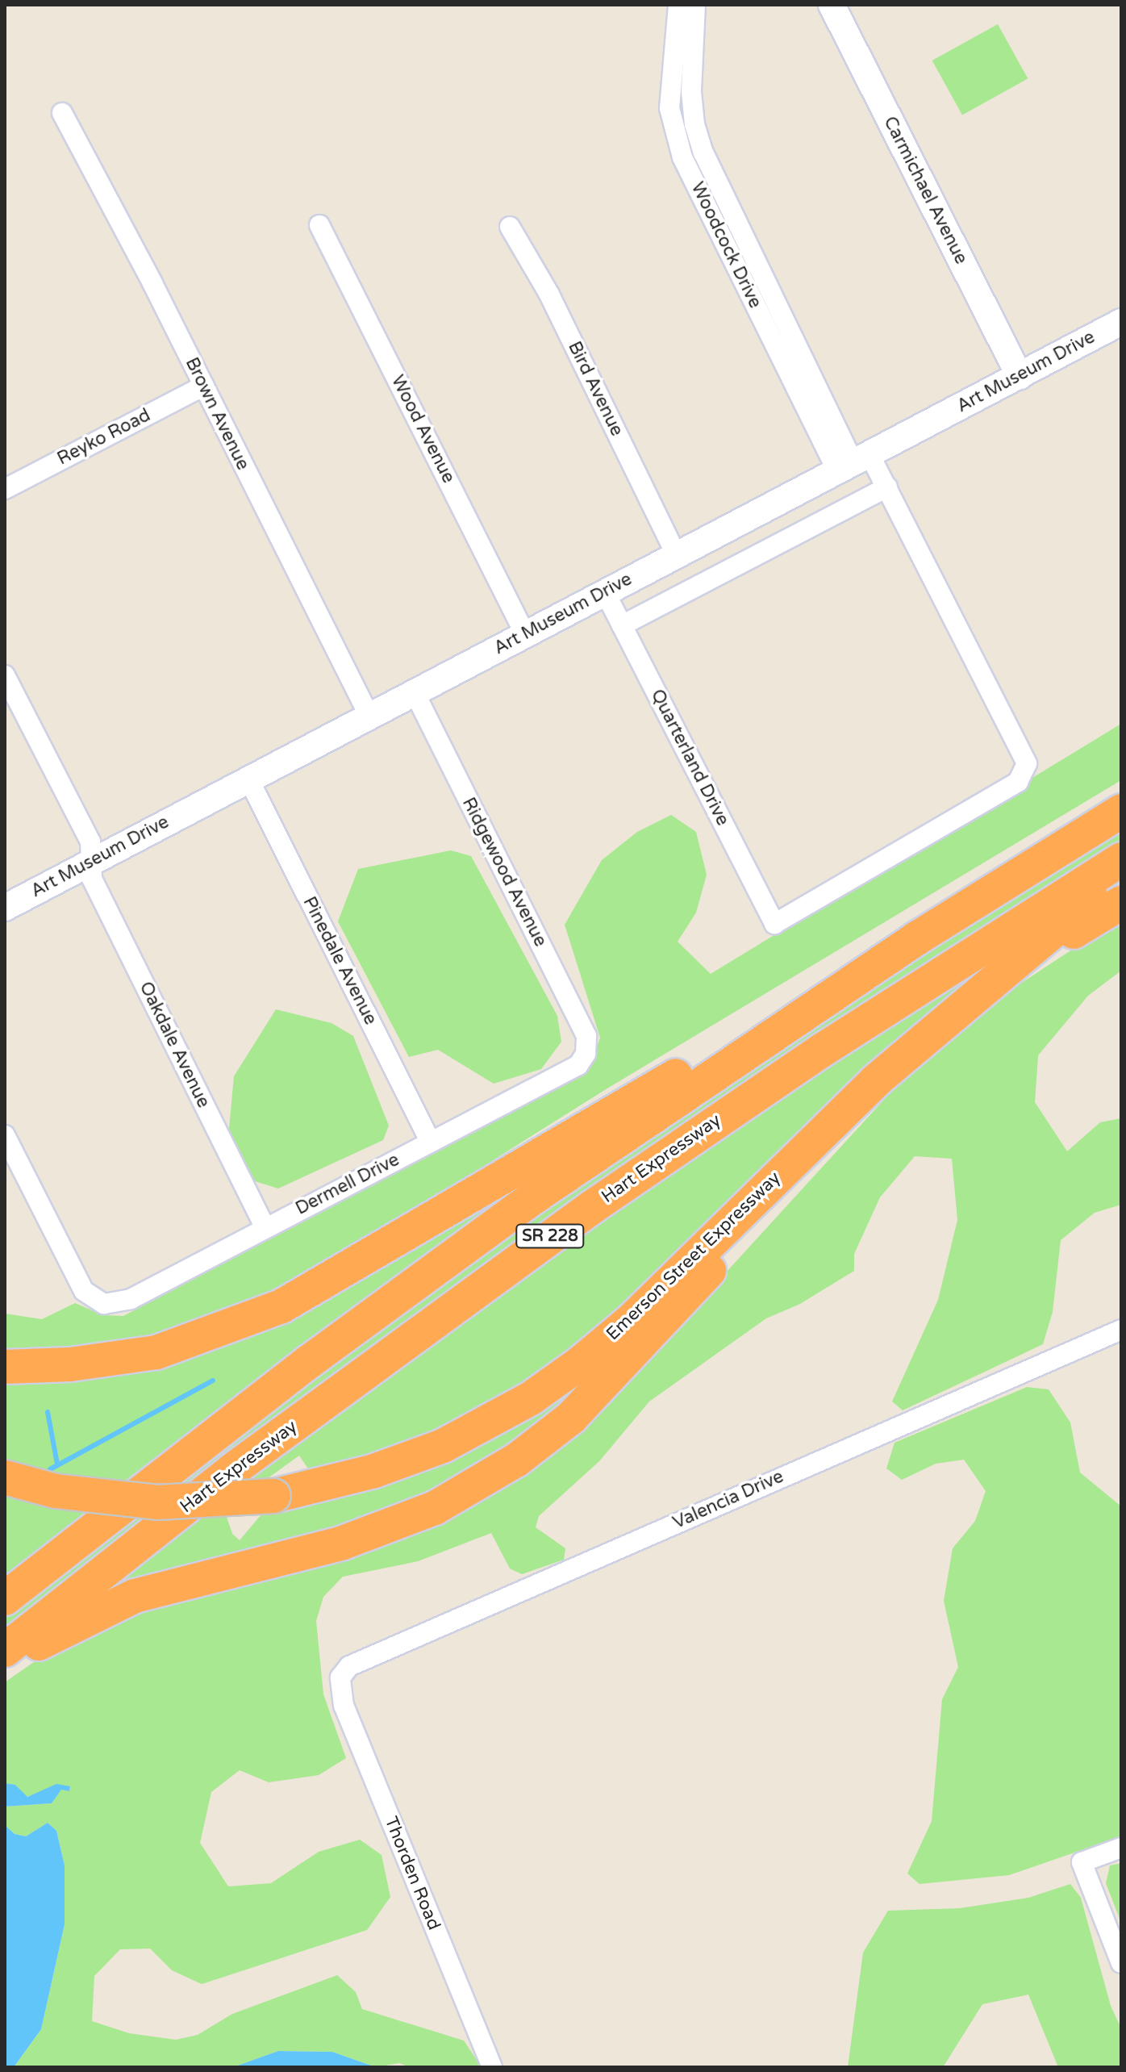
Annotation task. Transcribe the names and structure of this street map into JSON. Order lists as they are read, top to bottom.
{
  "streets": {
    "highway": ["Hart Expressway", "SR 228", "Emerson Street Expressway"],
    "street": [
      "Carmichael Avenue",
      "Woodcock Drive",
      "Art Museum Drive",
      "Bird Avenue",
      "Brown Avenue",
      "Wood Avenue",
      "Reyko Road",
      "Quarterland Drive",
      "Ridgewood Avenue",
      "Pinedale Avenue",
      "Oakdale Avenue",
      "Dermell Drive",
      "Valencia Drive",
      "Thorden Road"
    ]
  },
  "crossings": [
    ["Carmichael Avenue", "Art Museum Drive"],
    ["Woodcock Drive", "Art Museum Drive"],
    ["Art Museum Drive", "Bird Avenue"],
    ["Art Museum Drive", "Brown Avenue"],
    ["Art Museum Drive", "Wood Avenue"],
    ["Art Museum Drive", "Quarterland Drive"],
    ["Art Museum Drive", "Ridgewood Avenue"],
    ["Art Museum Drive", "Pinedale Avenue"],
    ["Art Museum Drive", "Oakdale Avenue"],
    ["Brown Avenue", "Reyko Road"],
    ["Ridgewood Avenue", "Dermell Drive"],
    ["Pinedale Avenue", "Dermell Drive"],
    ["Oakdale Avenue", "Dermell Drive"],
    ["Valencia Drive", "Thorden Road"]
  ]
}
